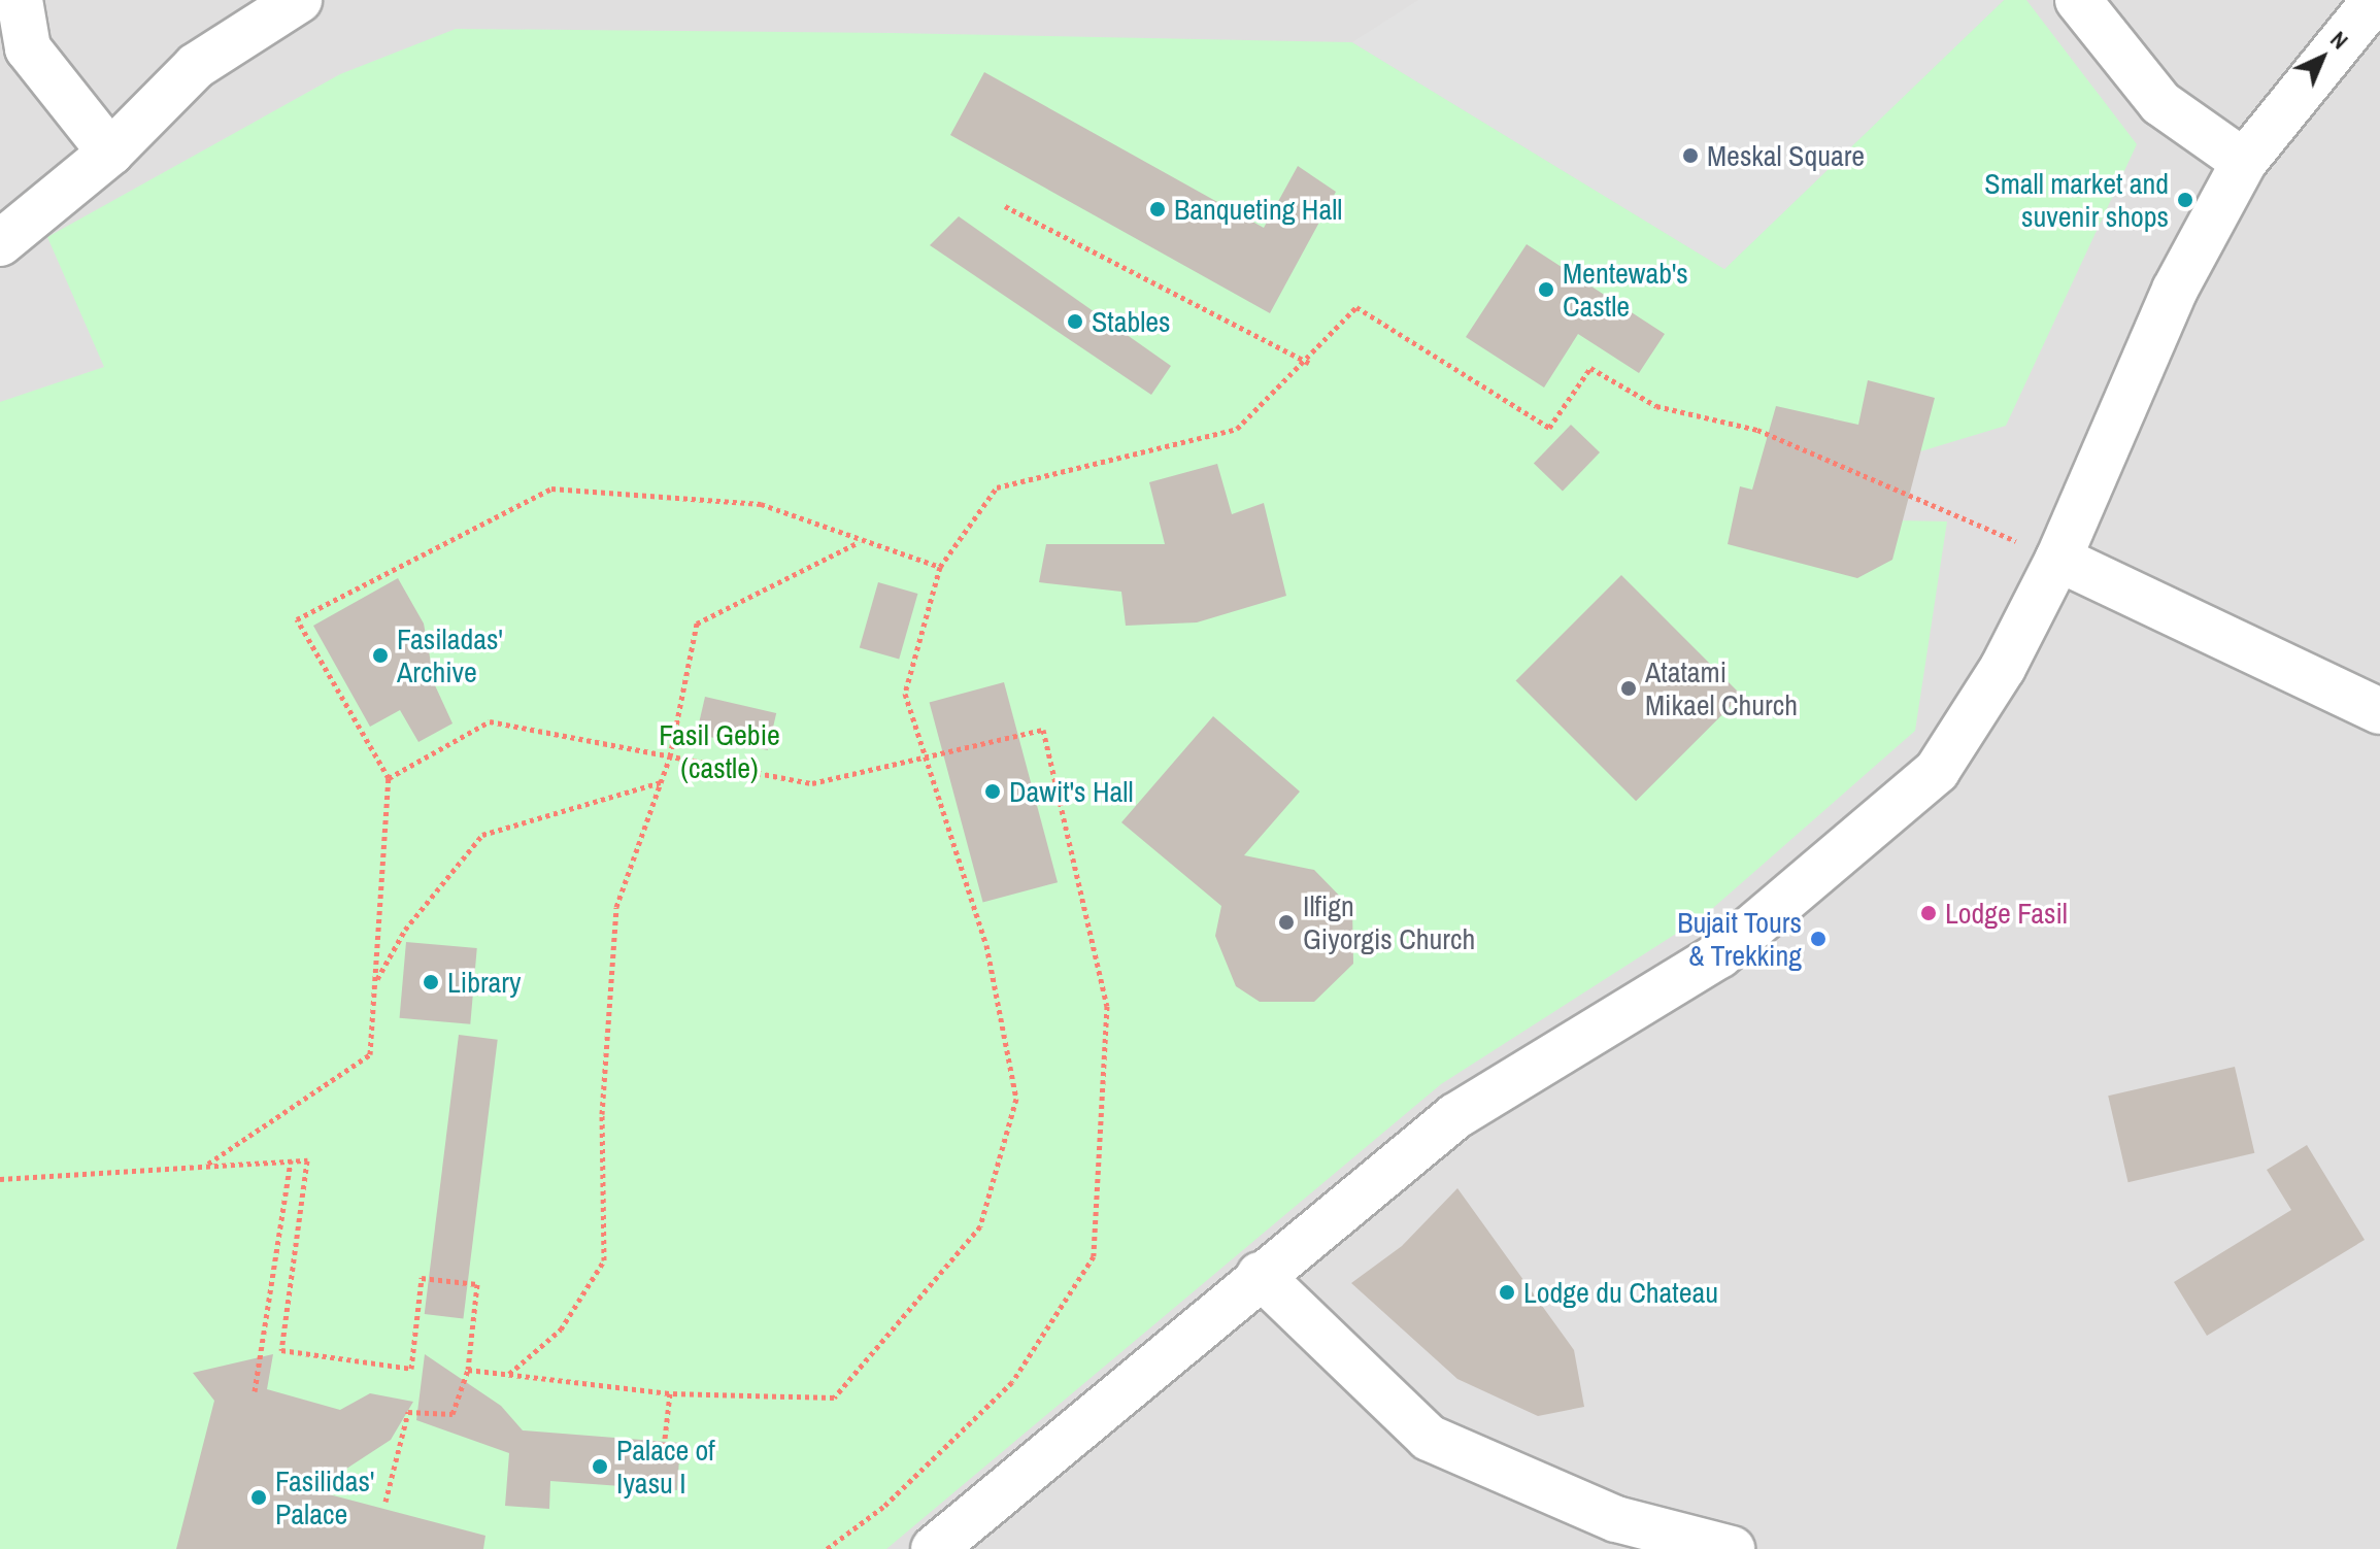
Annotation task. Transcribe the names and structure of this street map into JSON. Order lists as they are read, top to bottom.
{
  "parks": ["Fasil Gebie (castle)"],
  "places": [
    "Meskal Square",
    "Small market and suvenir shops",
    "Banqueting Hall",
    "Mentewab's Castle",
    "Stables",
    "Fasiladas' Archive",
    "Atatami Mikael Church",
    "Dawit's Hall",
    "Lodge Fasil",
    "Ilfign Giyorgis Church",
    "Bujait Tours & Trekking",
    "Library",
    "Lodge du Chateau",
    "Palace of Iyasu I",
    "Fasilidas' Palace"
  ],
  "north": "top right"
}
